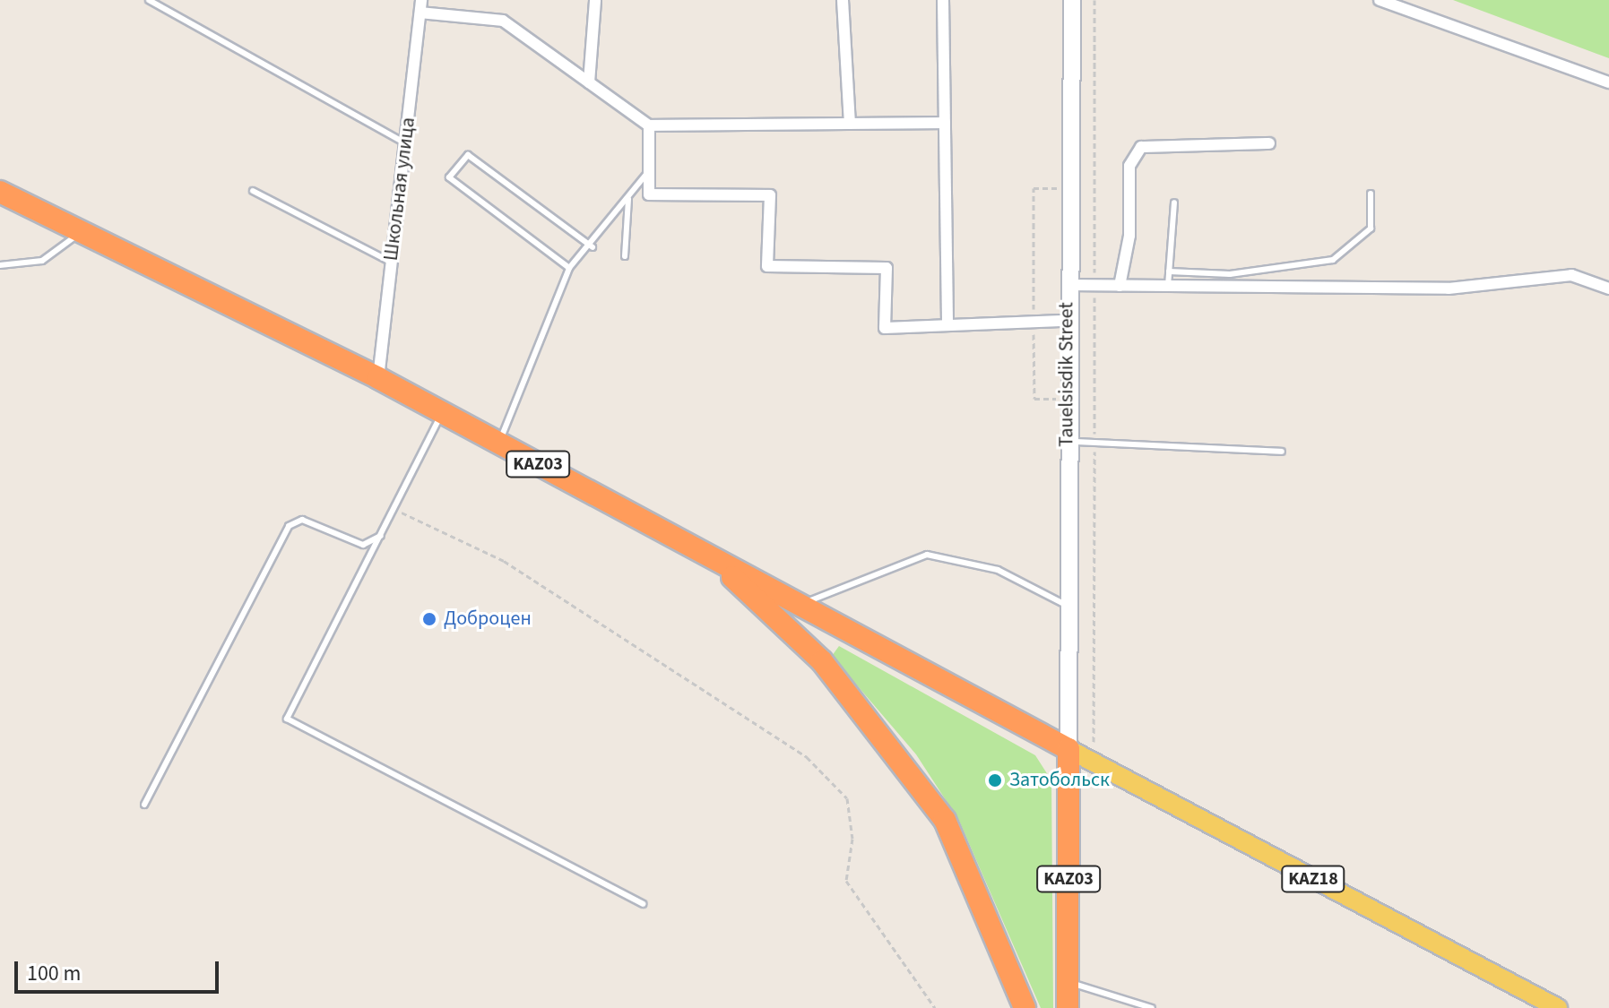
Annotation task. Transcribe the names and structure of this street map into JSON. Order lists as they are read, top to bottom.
{
  "streets": {
    "highway": ["KАZ03"],
    "main road": ["KAZ18"],
    "street": ["Школьная улица", "Tauelsisdik Street"]
  },
  "crossings": [
    ["Школьная улица", "KАZ03"],
    ["Tauelsisdik Street", "KАZ03"],
    ["Tauelsisdik Street", "KAZ18"],
    ["KАZ03", "KAZ18"]
  ],
  "places": ["Доброцен", "Затобольск"],
  "scale_bar": "100 m"
}
